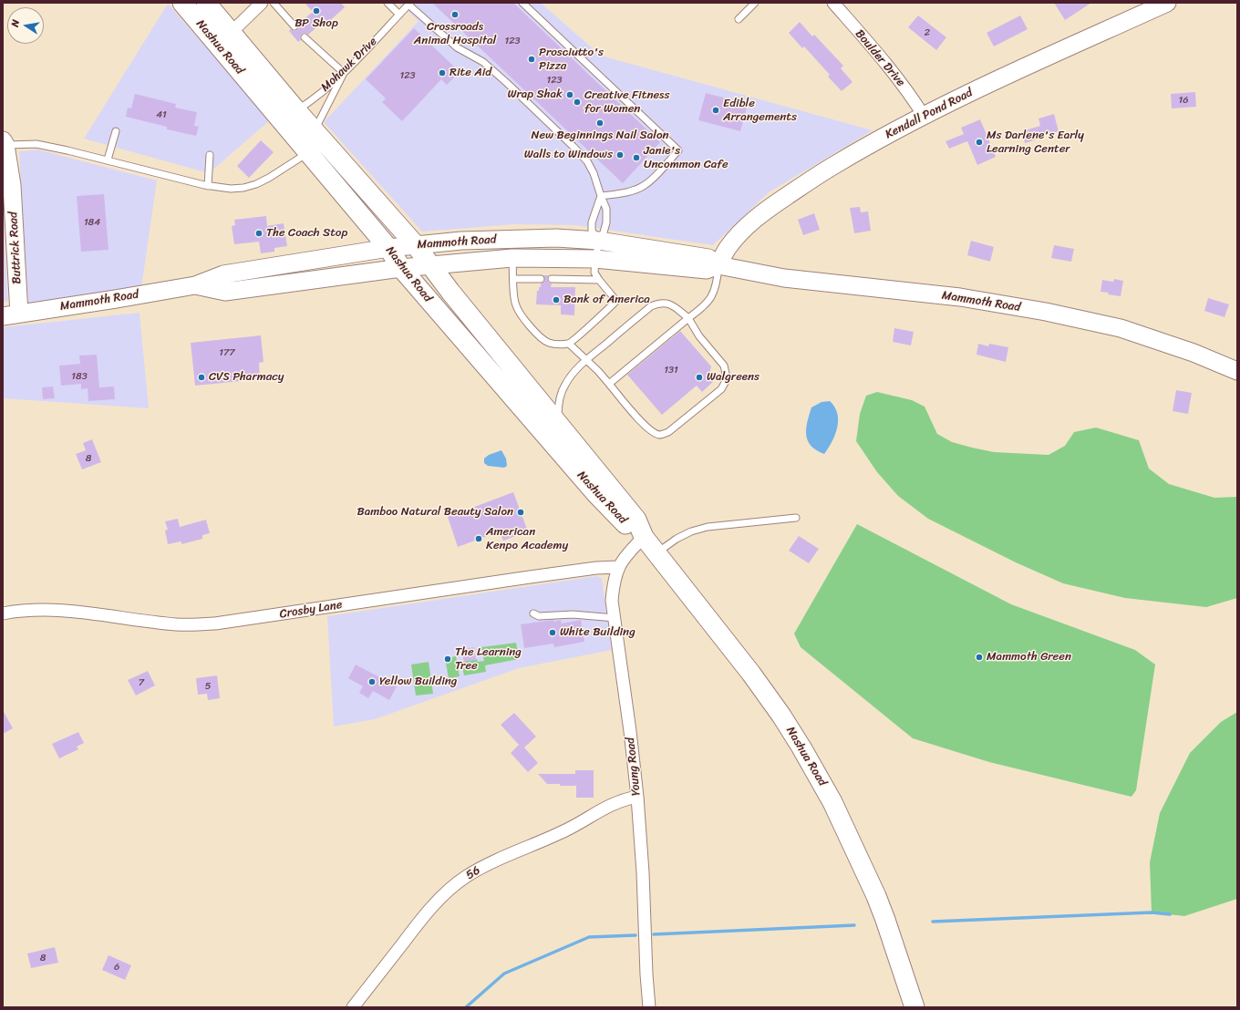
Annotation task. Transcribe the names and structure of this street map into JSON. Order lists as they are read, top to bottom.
{
  "streets": {
    "main road": [
      "Nashua Road",
      "Kendall Pond Road",
      "Mammoth Road",
      "Buttrick Road"
    ],
    "street": [
      "Boulder Drive",
      "Crosby Lane",
      "Young Road",
      "56"
    ],
    "lane": ["Mohawk Drive"]
  },
  "crossings": [
    ["Nashua Road", "Mohawk Drive"],
    ["Nashua Road", "Mammoth Road"],
    ["Nashua Road", "Young Road"],
    ["Boulder Drive", "Kendall Pond Road"],
    ["Kendall Pond Road", "Mammoth Road"],
    ["Mammoth Road", "Buttrick Road"],
    ["Crosby Lane", "Young Road"],
    ["Young Road", "56"]
  ],
  "places": [
    "BP Shop",
    "Crossroads Animal Hospital",
    "Prosciutto's Pizza",
    "Rite Aid",
    "Wrap Shak",
    "Creative Fitness for Women",
    "Edible Arrangements",
    "New Beginnings Nail Salon",
    "Ms Darlene's Early Learning Center",
    "Walls to Windows",
    "Janie's Uncommon Cafe",
    "The Coach Stop",
    "Bank of America",
    "CVS Pharmacy",
    "Walgreens",
    "Bamboo Natural Beauty Salon",
    "American Kenpo Academy",
    "White Building",
    "Mammoth Green",
    "The Learning Tree",
    "Yellow Building"
  ],
  "house_numbers": [
    "2",
    "123",
    "123",
    "123",
    "16",
    "41",
    "184",
    "177",
    "131",
    "183",
    "8",
    "7",
    "5",
    "8",
    "6"
  ],
  "north": "left"
}
